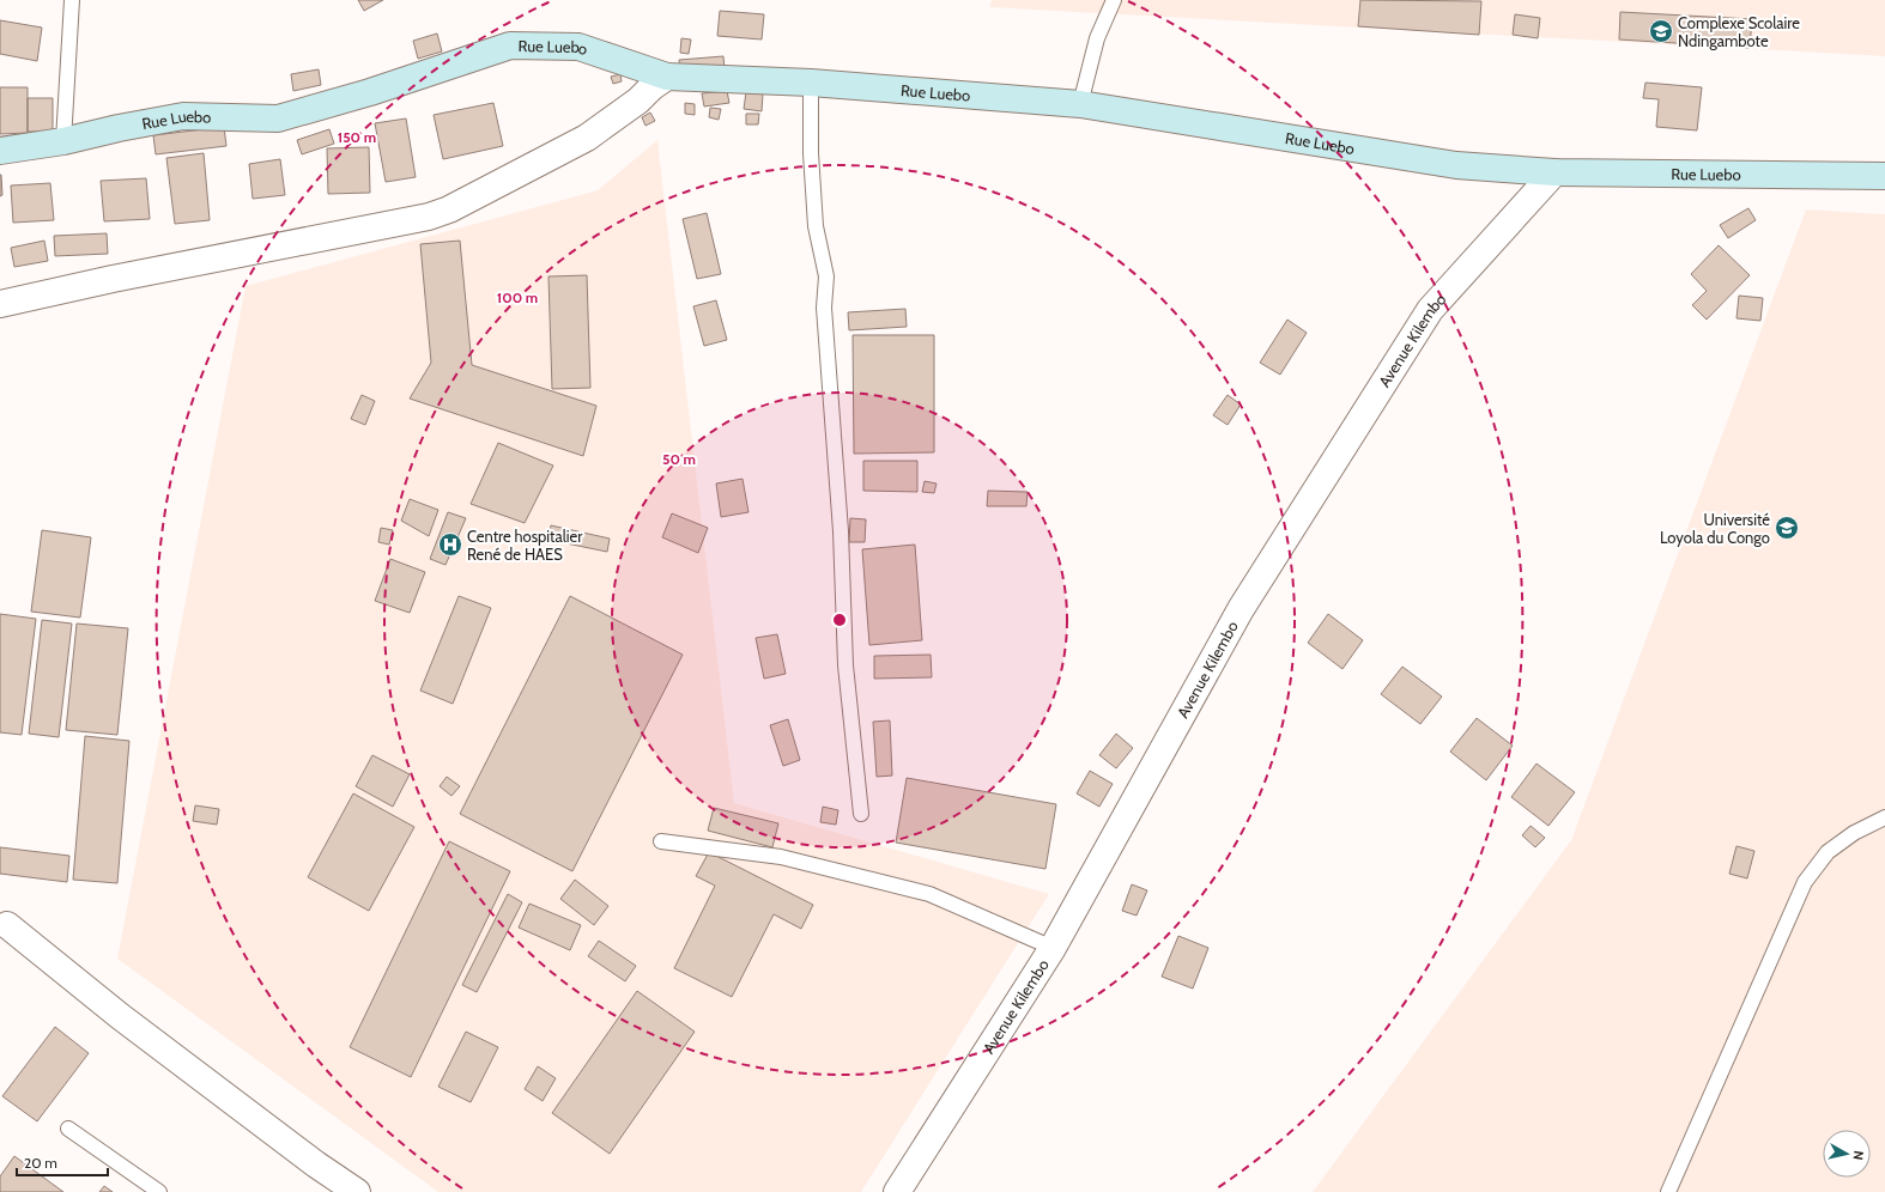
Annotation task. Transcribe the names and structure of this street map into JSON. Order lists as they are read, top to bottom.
{
  "streets": {
    "street": ["Rue Luebo", "Avenue Kilembo"]
  },
  "crossings": [
    ["Rue Luebo", "Avenue Kilembo"]
  ],
  "places": {
    "school or university": ["Complexe Scolaire Ndingambote", "Université Loyola du Congo"],
    "hospital": ["Centre hospitalier René de HAES"]
  },
  "scale_bar": "20 m",
  "north": "right",
  "rings": ["150 m", "100 m", "50 m"]
}
